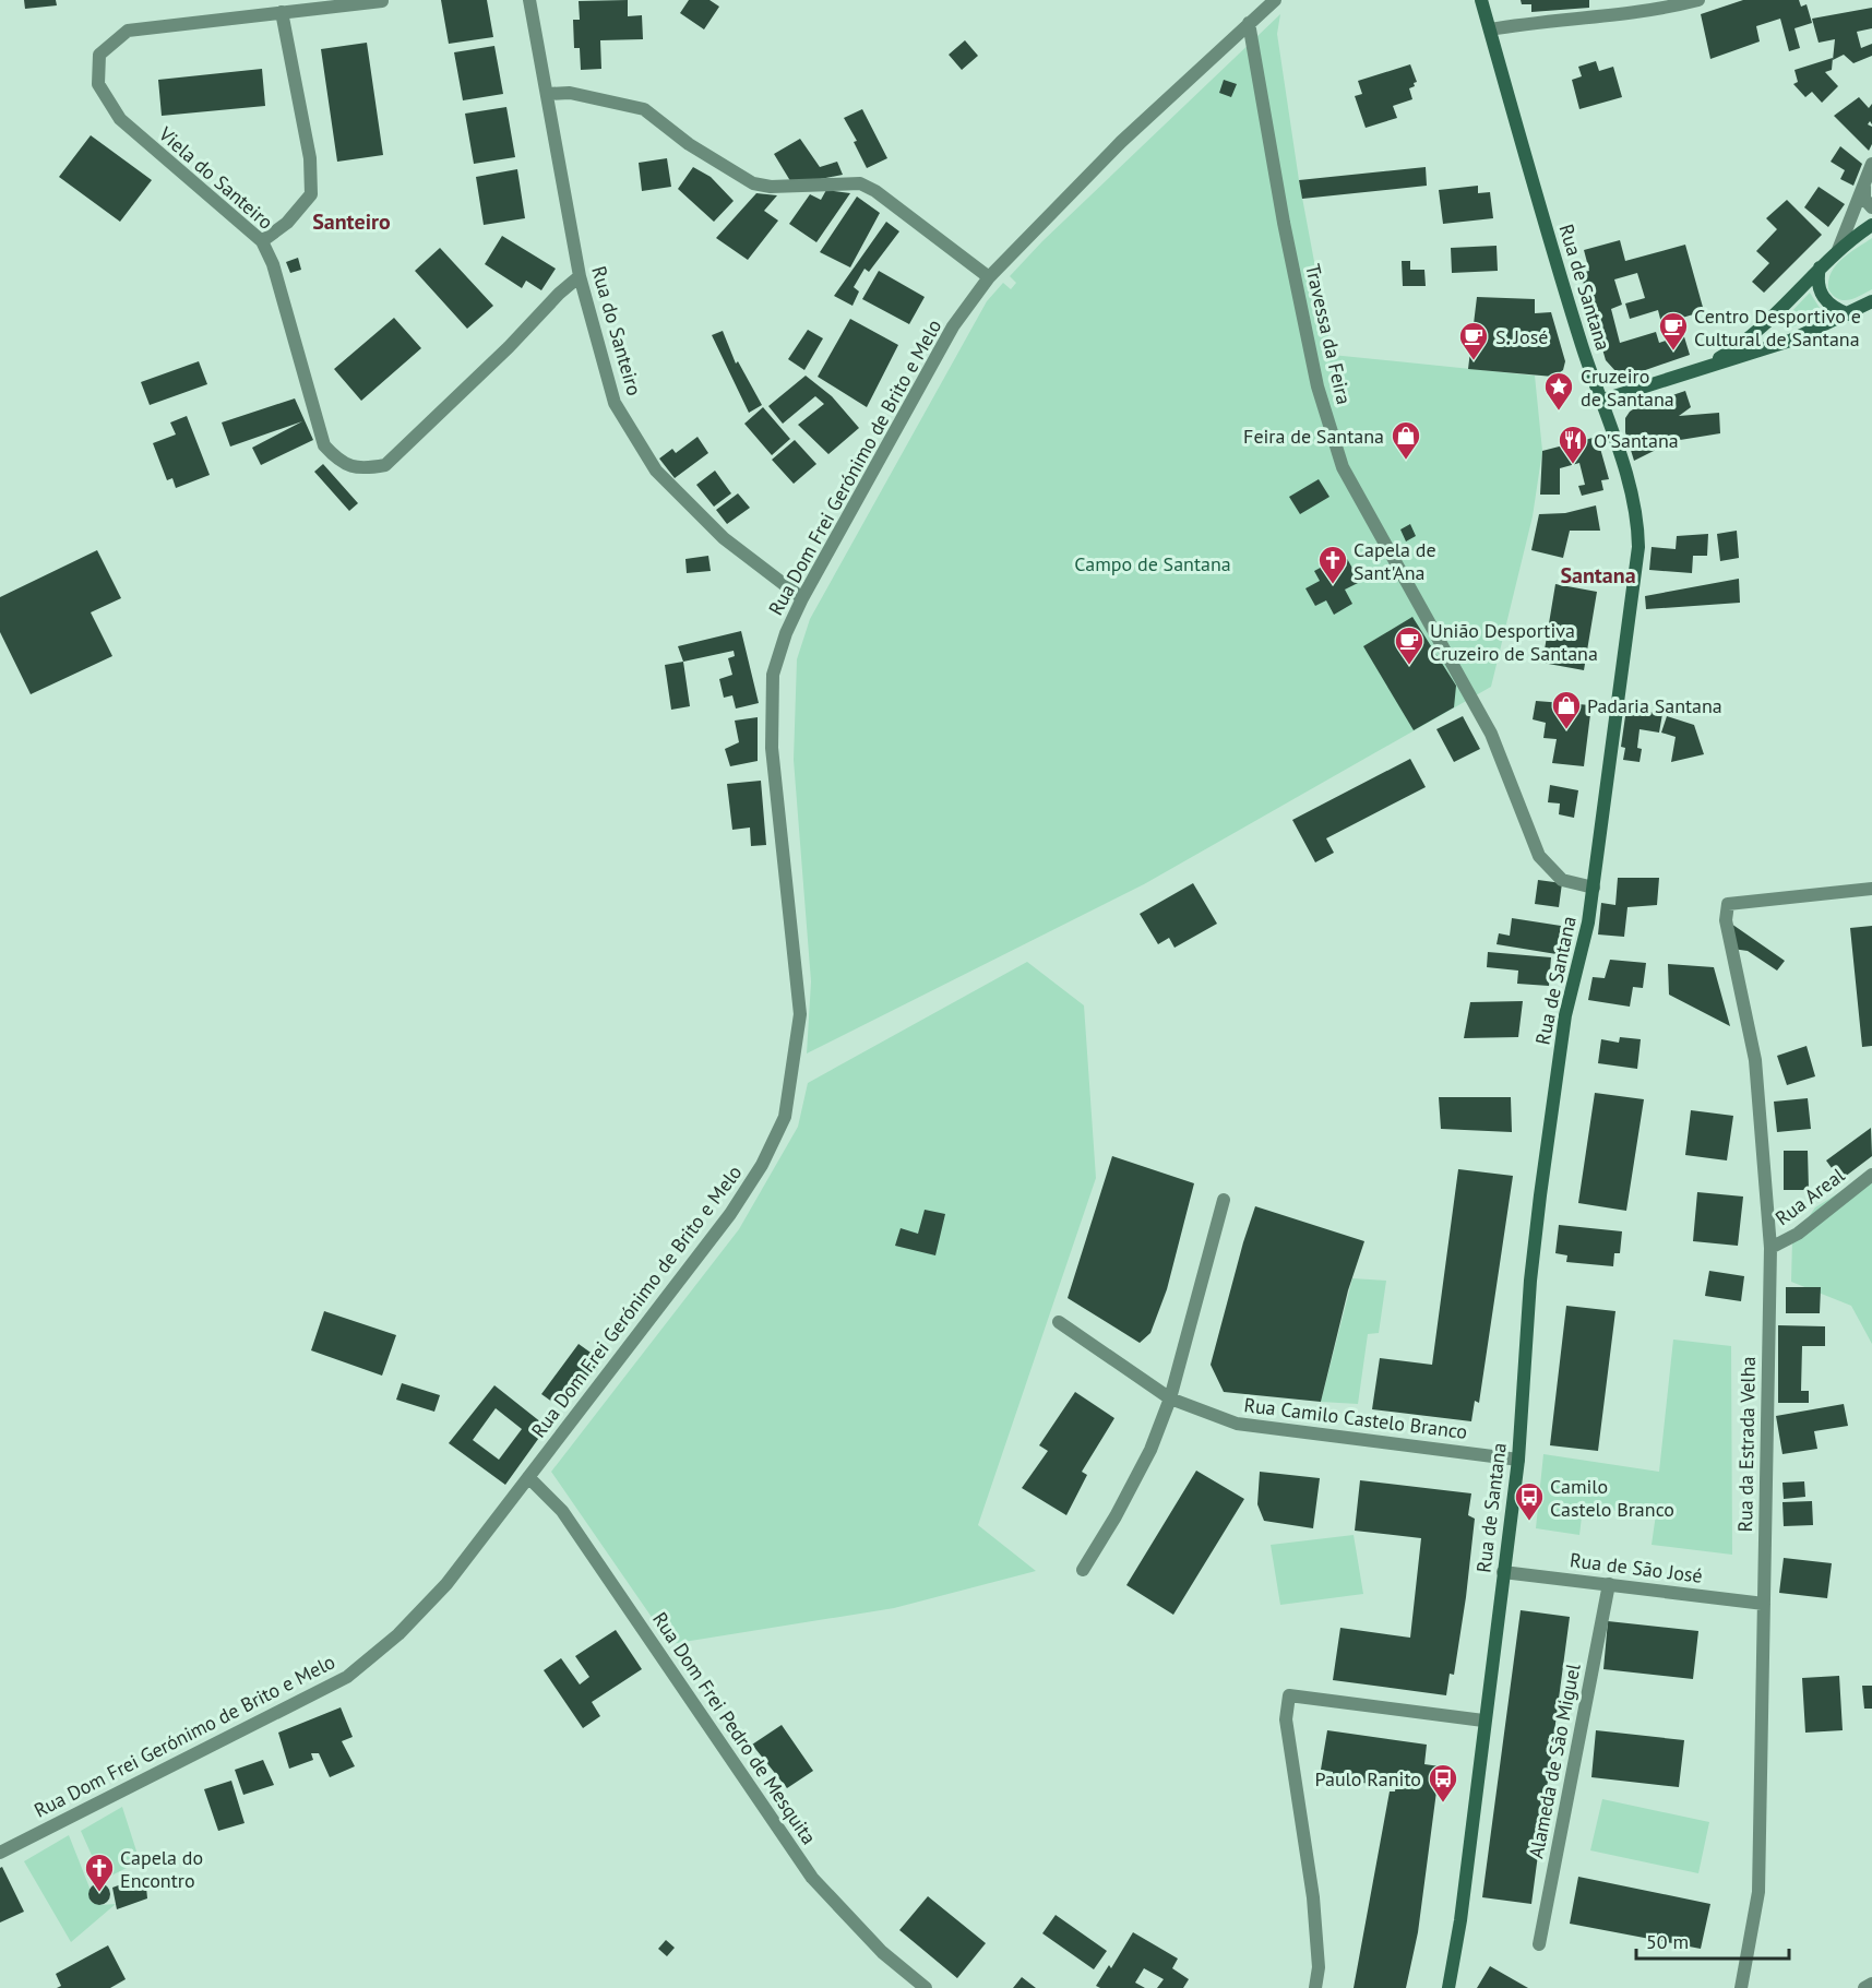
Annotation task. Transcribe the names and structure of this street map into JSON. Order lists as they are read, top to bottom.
{
  "streets": {
    "main road": ["Rua de Santana"],
    "street": [
      "Viela do Santeiro",
      "Rua do Santeiro",
      "Travessa da Feira",
      "Rua Dom Frei Gerónimo de Brito e Melo",
      "Rua Areal",
      "Rua Camilo Castelo Branco",
      "Rua da Estrada Velha",
      "Rua de São José",
      "Rua Dom Frei Pedro de Mesquita",
      "Alameda de São Miguel"
    ]
  },
  "crossings": [
    ["Viela do Santeiro", "Rua do Santeiro"],
    ["Rua de Santana", "Travessa da Feira"],
    ["Rua de Santana", "Rua Camilo Castelo Branco"],
    ["Rua de Santana", "Rua de São José"],
    ["Rua do Santeiro", "Rua Dom Frei Gerónimo de Brito e Melo"],
    ["Travessa da Feira", "Rua Dom Frei Gerónimo de Brito e Melo"],
    ["Rua Dom Frei Gerónimo de Brito e Melo", "Rua Dom Frei Pedro de Mesquita"],
    ["Rua Areal", "Rua da Estrada Velha"],
    ["Rua da Estrada Velha", "Rua de São José"],
    ["Rua de São José", "Alameda de São Miguel"]
  ],
  "districts": ["Santeiro", "Santana"],
  "parks": ["Campo de Santana"],
  "places": {
    "cafe": ["Centro Desportivo e Cultural de Santana", "S. José", "União Desportiva Cruzeiro de Santana"],
    "place": ["Cruzeiro de Santana"],
    "shop": ["Feira de Santana", "Padaria Santana"],
    "restaurant": ["O'Santana"],
    "church": ["Capela de Sant'Ana", "Capela do Encontro"],
    "bus stop": ["Camilo Castelo Branco", "Paulo Ranito"]
  },
  "scale_bar": "50 m"
}
